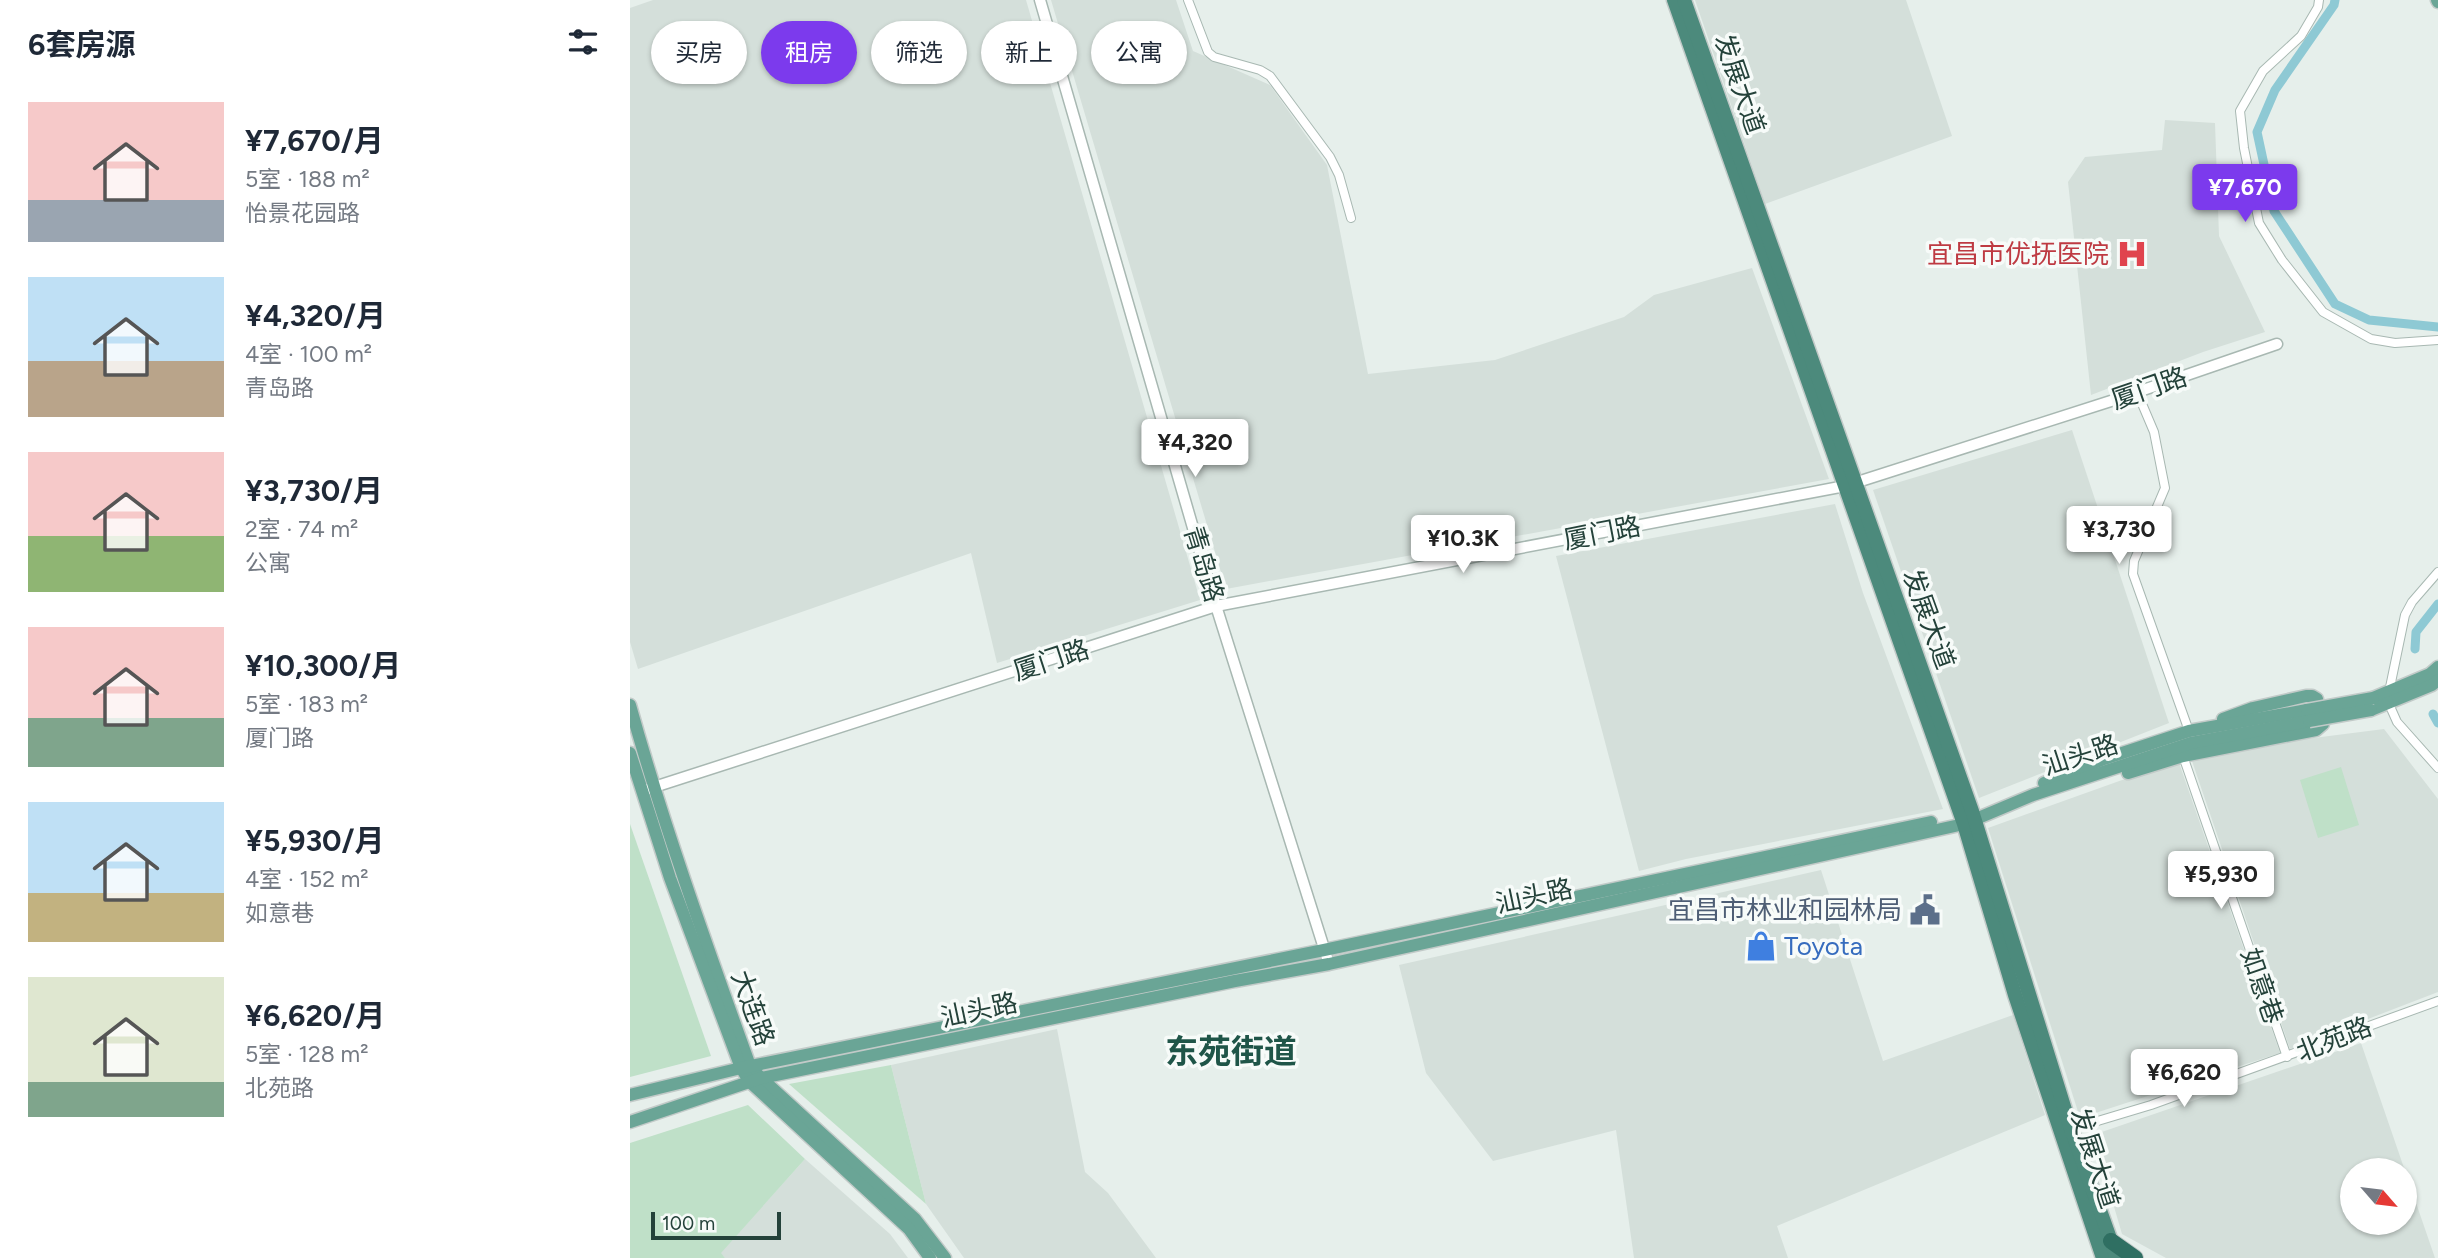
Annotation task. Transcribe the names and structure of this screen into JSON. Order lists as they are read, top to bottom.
{
  "streets": {
    "highway": ["发展大道"],
    "main road": ["汕头路", "大连路"],
    "street": [
      "厦门路",
      "青岛路",
      "如意巷",
      "北苑路"
    ]
  },
  "crossings": [
    ["发展大道", "厦门路"],
    ["发展大道", "汕头路"],
    ["发展大道", "北苑路"],
    ["厦门路", "青岛路"],
    ["厦门路", "大连路"],
    ["青岛路", "汕头路"],
    ["汕头路", "大连路"],
    ["如意巷", "北苑路"]
  ],
  "districts": ["东苑街道"],
  "places": {
    "hospital": ["宜昌市优抚医院"],
    "public building": ["宜昌市林业和园林局"],
    "shop": ["Toyota"]
  },
  "scale_bar": "100 m",
  "north": "bottom right",
  "page": {
    "heading": "6套房源",
    "chip": [
      "买房",
      "租房",
      "筛选",
      "新上",
      "公寓"
    ],
    "list": [
      {
        "name": "¥7,670/月",
        "note": "5室 · 188 m² · 怡景花园路"
      },
      {
        "name": "¥4,320/月",
        "note": "4室 · 100 m² · 青岛路"
      },
      {
        "name": "¥3,730/月",
        "note": "2室 · 74 m² · 公寓"
      },
      {
        "name": "¥10,300/月",
        "note": "5室 · 183 m² · 厦门路"
      },
      {
        "name": "¥5,930/月",
        "note": "4室 · 152 m² · 如意巷"
      },
      {
        "name": "¥6,620/月",
        "note": "5室 · 128 m² · 北苑路"
      }
    ],
    "price": [
      "¥7,670",
      "¥4,320",
      "¥3,730",
      "¥10.3K",
      "¥5,930",
      "¥6,620"
    ],
    "scale": "100 m"
  }
}
